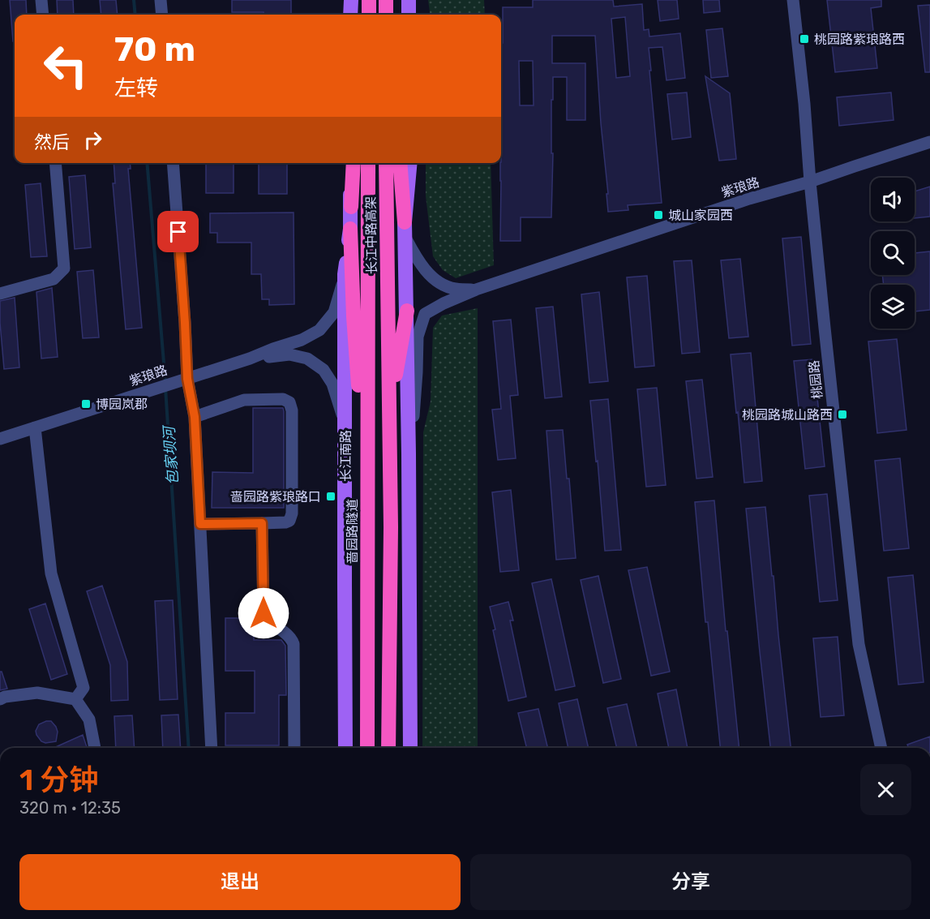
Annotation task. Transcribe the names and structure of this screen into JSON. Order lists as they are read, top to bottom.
{
  "streets": {
    "highway": ["长江中路高架", "啬园路隧道"],
    "main road": ["长江南路"],
    "street": ["紫琅路", "桃园路"]
  },
  "crossings": [
    ["紫琅路", "桃园路"],
    ["长江中路高架", "啬园路隧道"]
  ],
  "water": ["包家坝河"],
  "places": {
    "transit": [
      "桃园路紫琅路西",
      "城山家园西",
      "博园岚郡",
      "桃园路城山路西",
      "啬园路紫琅路口"
    ]
  },
  "page": {
    "turn": ["70 m", "左转"],
    "then": "然后",
    "heading": ["1 分钟", "320 m · 12:35"],
    "buttons": ["退出", "分享"]
  }
}
